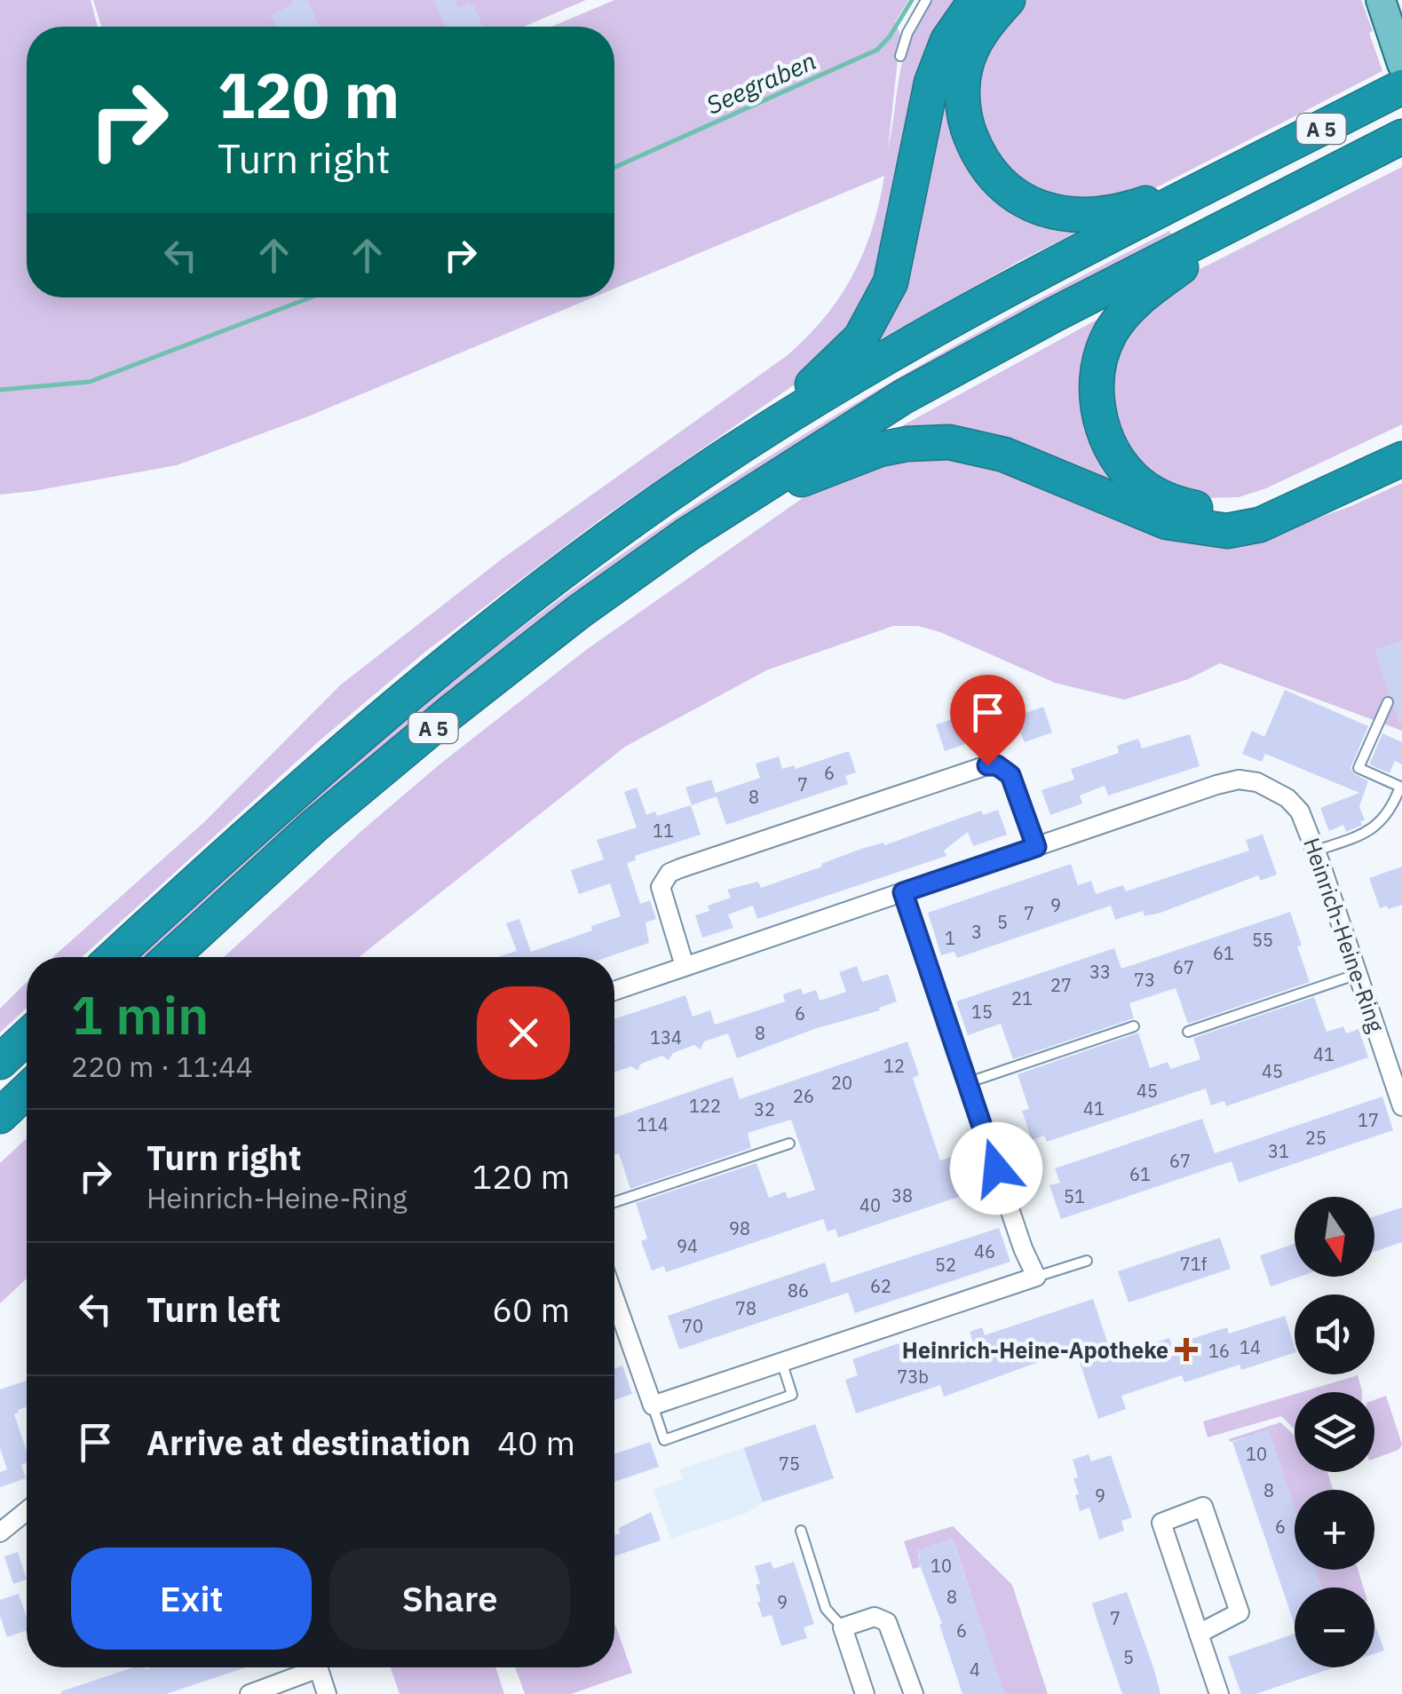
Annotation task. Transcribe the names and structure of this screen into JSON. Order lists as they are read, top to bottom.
{
  "streets": {
    "highway": ["A 5"],
    "street": ["Heinrich-Heine-Ring"]
  },
  "water": ["Seegraben"],
  "places": {
    "health": ["Heinrich-Heine-Apotheke"]
  },
  "house_numbers": [
    "6",
    "7",
    "8",
    "11",
    "9",
    "7",
    "5",
    "3",
    "1",
    "55",
    "61",
    "67",
    "33",
    "73",
    "27",
    "21",
    "15",
    "6",
    "8",
    "134",
    "41",
    "12",
    "45",
    "20",
    "45",
    "26",
    "122",
    "41",
    "32",
    "17",
    "114",
    "25",
    "31",
    "67",
    "61",
    "38",
    "51",
    "40",
    "98",
    "94",
    "46",
    "71f",
    "52",
    "62",
    "86",
    "78",
    "70",
    "14",
    "16",
    "73b",
    "10",
    "75",
    "8",
    "9",
    "6",
    "10",
    "8",
    "9",
    "7",
    "6",
    "5",
    "4"
  ],
  "north": "bottom",
  "page": {
    "turn": ["120 m", "Turn right"],
    "heading": ["1 min", "220 m · 11:44"],
    "list": [
      {
        "name": "Turn right",
        "note": "Heinrich-Heine-Ring",
        "value": "120 m"
      },
      {
        "name": "Turn left",
        "value": "60 m"
      },
      {
        "name": "Arrive at destination",
        "value": "40 m"
      }
    ],
    "map_buttons": ["+", "−"],
    "buttons": ["Exit", "Share"]
  }
}
